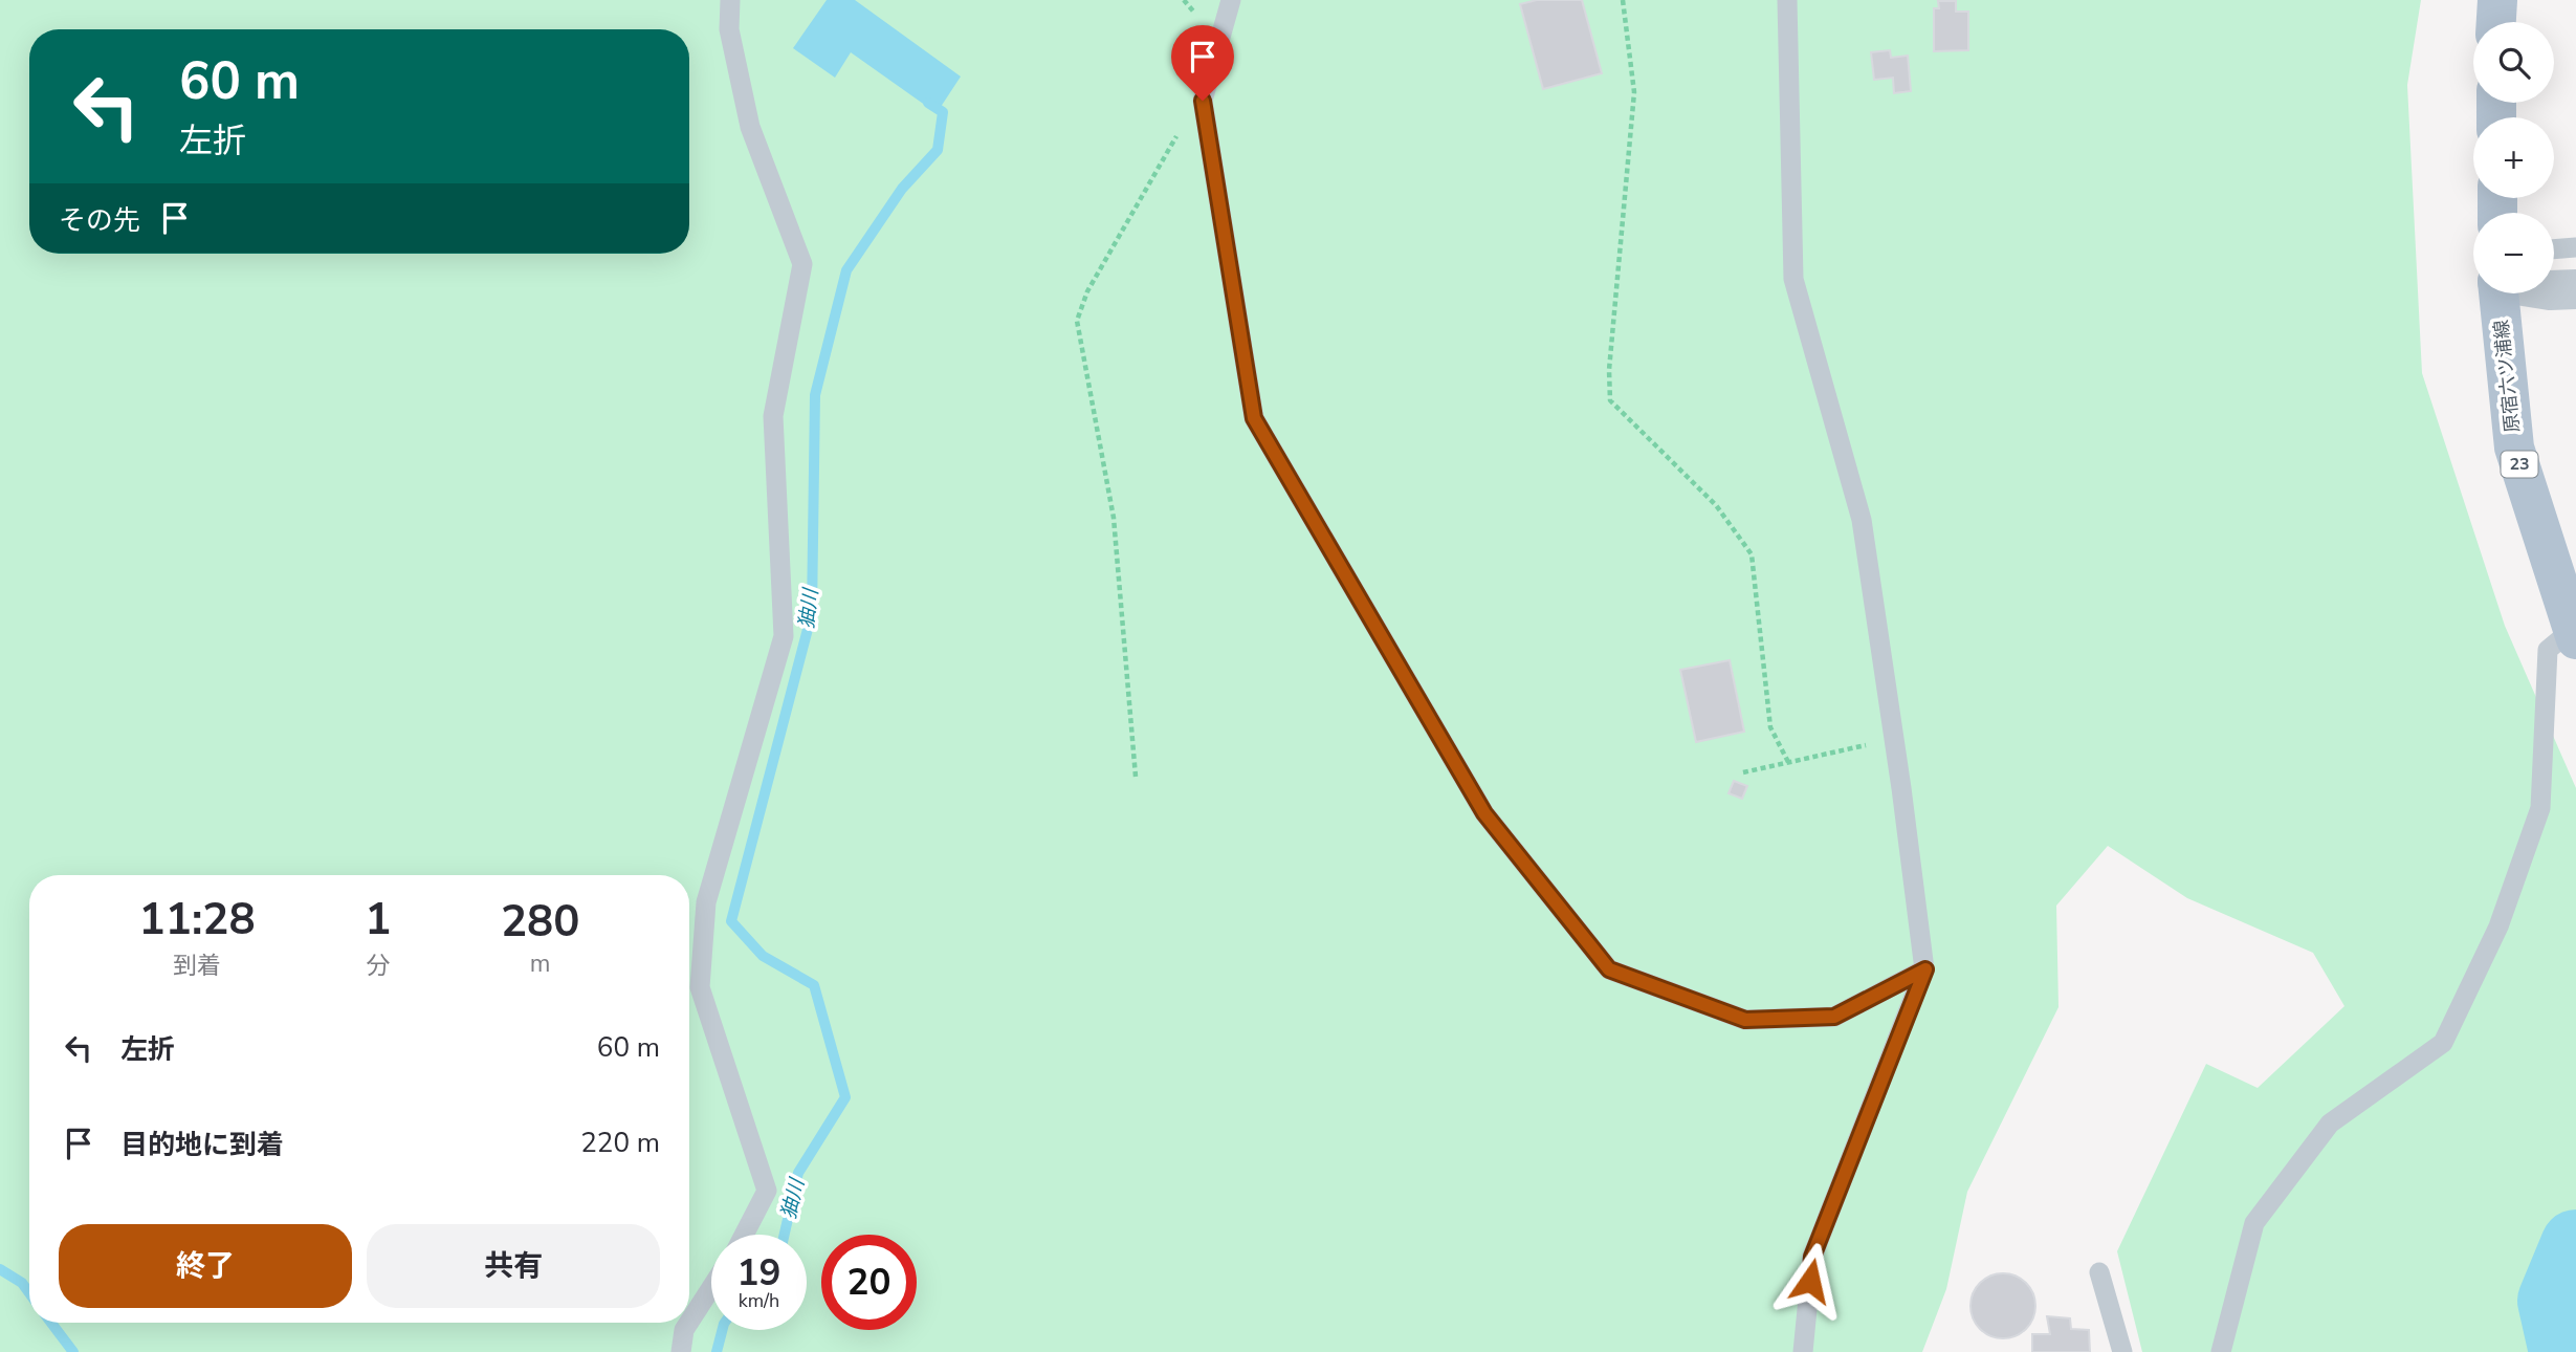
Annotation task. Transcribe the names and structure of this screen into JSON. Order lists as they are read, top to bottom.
{
  "streets": {
    "main road": ["原宿六ツ浦線", "23"]
  },
  "water": ["㹨川"],
  "page": {
    "map_buttons": ["+", "−"],
    "turn": ["60 m", "左折"],
    "then": "その先",
    "eta": [
      "11:28",
      "到着",
      "1",
      "分",
      "280",
      "m"
    ],
    "list": [
      {
        "name": "左折",
        "value": "60 m"
      },
      {
        "name": "目的地に到着",
        "value": "220 m"
      }
    ],
    "buttons": ["終了", "共有"],
    "speed": "19 km/h",
    "limit": "20"
  }
}
